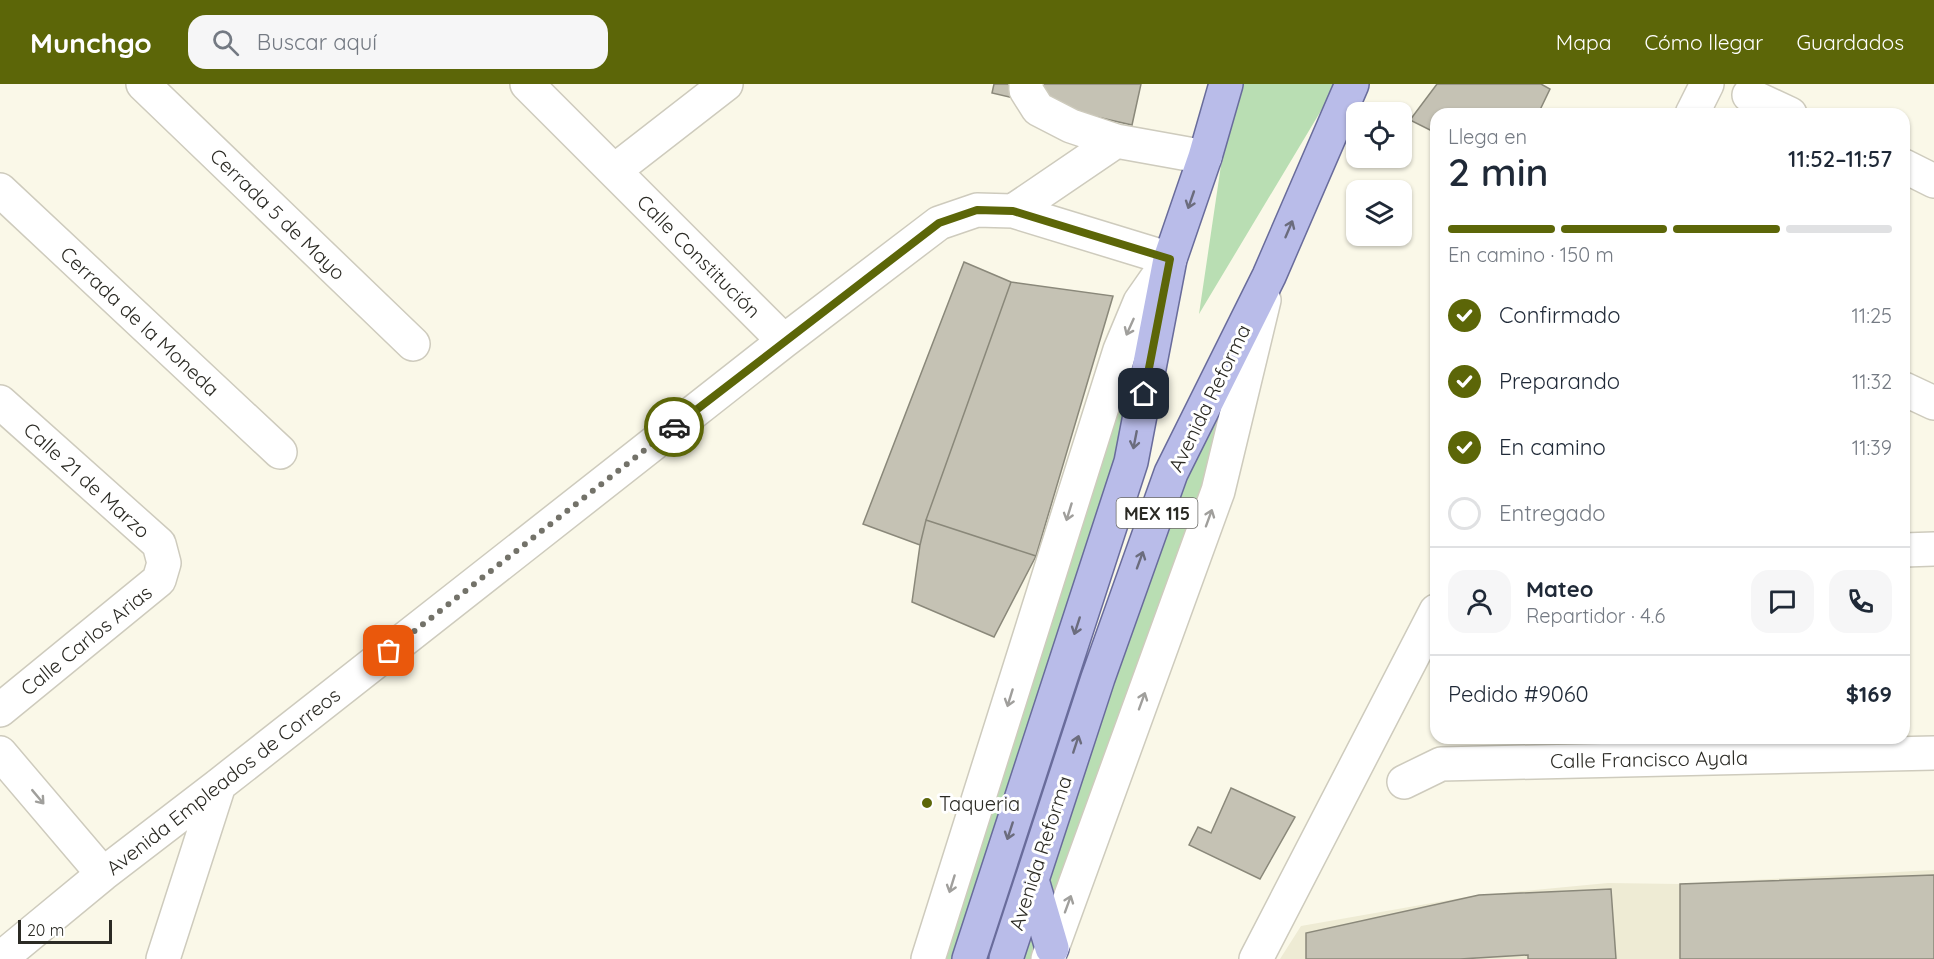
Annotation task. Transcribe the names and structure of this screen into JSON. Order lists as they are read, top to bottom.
{
  "streets": {
    "main road": ["Avenida Reforma", "MEX 115"],
    "street": [
      "Cerrada 5 de Mayo",
      "Calle Constitución",
      "Cerrada de la Moneda",
      "Calle 21 de Marzo",
      "Calle Carlos Arias",
      "Calle Francisco Ayala",
      "Avenida Empleados de Correos"
    ]
  },
  "crossings": [
    ["Calle Constitución", "Avenida Empleados de Correos"],
    ["Avenida Reforma", "Avenida Empleados de Correos"],
    ["Calle 21 de Marzo", "Calle Carlos Arias"]
  ],
  "places": ["Taqueria"],
  "scale_bar": "20 m",
  "page": {
    "header": "Munchgo",
    "search": "Buscar aquí",
    "nav": ["Mapa", "Cómo llegar", "Guardados"],
    "heading": ["2 min", "Llega en", "11:52–11:57"],
    "panel": [
      "Mateo",
      "Repartidor · 4.6",
      "Pedido #9060",
      "$169"
    ],
    "bar": "En camino · 150 m",
    "list": [
      ["Confirmado", "11:25"],
      ["Preparando", "11:32"],
      ["En camino", "11:39"],
      "Entregado"
    ],
    "scale": "20 m"
  }
}
